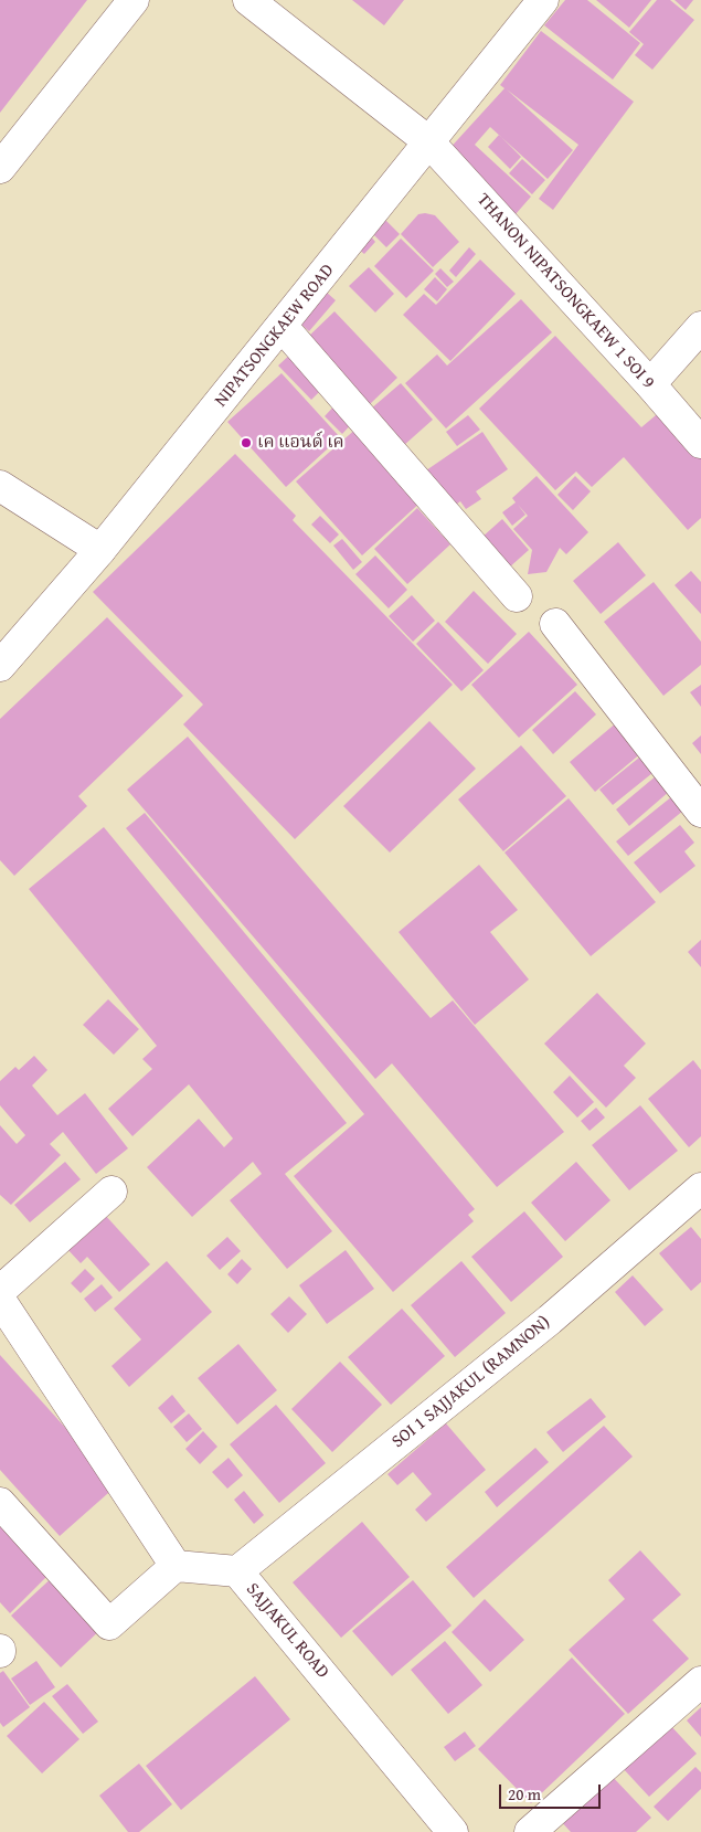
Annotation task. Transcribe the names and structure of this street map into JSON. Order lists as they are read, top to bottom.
{
  "streets": {
    "street": [
      "THANON NIPATSONGKAEW 1 SOI 9",
      "NIPATSONGKAEW ROAD",
      "SOI 1 SAJJAKUL (RAMNON)",
      "SAJJAKUL ROAD"
    ]
  },
  "crossings": [
    ["THANON NIPATSONGKAEW 1 SOI 9", "NIPATSONGKAEW ROAD"],
    ["SOI 1 SAJJAKUL (RAMNON)", "SAJJAKUL ROAD"]
  ],
  "places": ["เค แอนด์ เค"],
  "scale_bar": "20 m"
}
